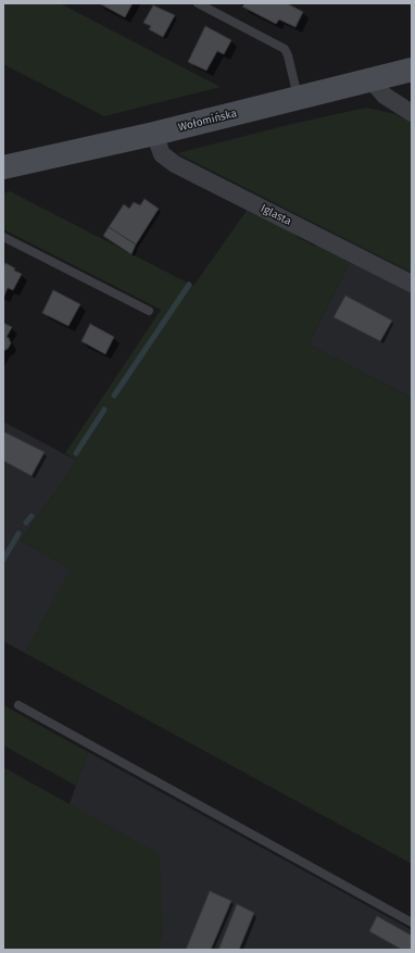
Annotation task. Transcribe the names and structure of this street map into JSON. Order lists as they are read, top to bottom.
{
  "streets": {
    "main road": ["Wołomińska"],
    "street": ["Iglasta"]
  },
  "crossings": [
    ["Wołomińska", "Iglasta"]
  ]
}
